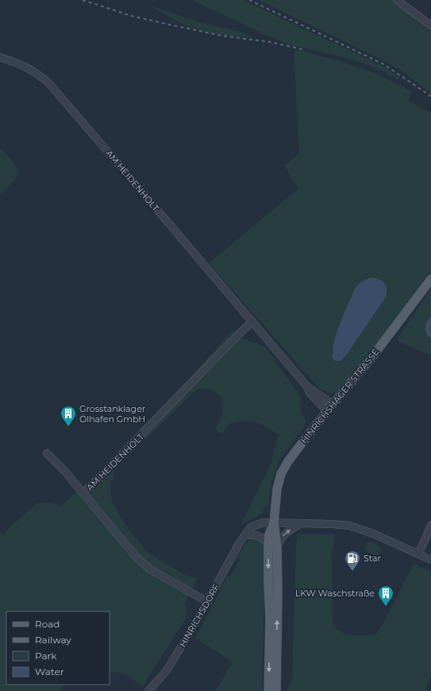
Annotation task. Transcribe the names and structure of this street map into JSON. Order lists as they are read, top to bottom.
{
  "streets": {
    "main road": ["HINRICHSHÄGER STRASSE"],
    "street": ["AM HEIDENHOLT", "HINRICHSDORF"]
  },
  "crossings": [
    ["AM HEIDENHOLT", "HINRICHSHÄGER STRASSE"],
    ["HINRICHSHÄGER STRASSE", "HINRICHSDORF"]
  ],
  "places": {
    "building": ["Grosstanklager Ölhafen GmbH", "LKW Waschstraße"],
    "fuel station": ["Star"]
  },
  "legend": [
    "Road",
    "Railway",
    "Park",
    "Water"
  ]
}
